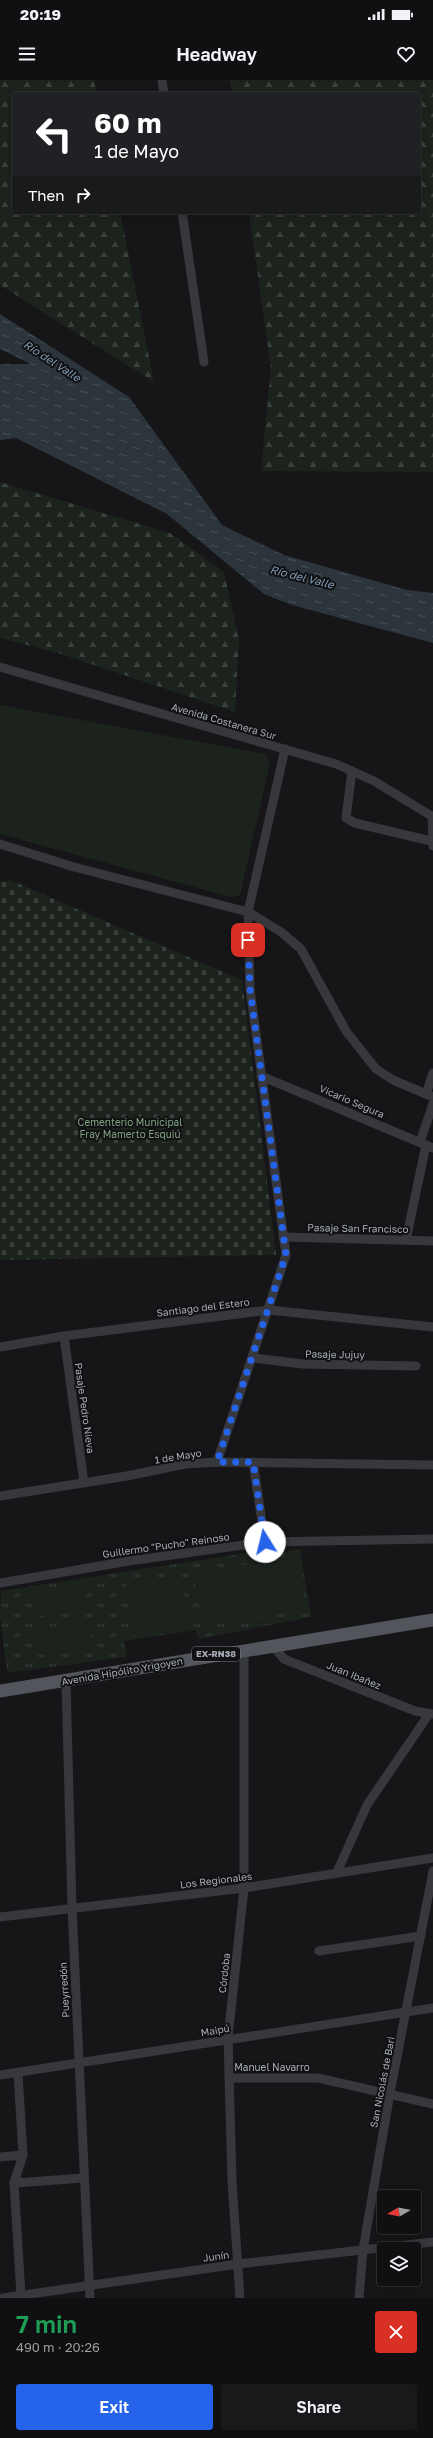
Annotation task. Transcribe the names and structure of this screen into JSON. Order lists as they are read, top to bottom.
{
  "streets": {
    "main road": ["EX-RN38", "Avenida Hipólito Yrigoyen"],
    "street": [
      "Avenida Costanera Sur",
      "Vicario Segura",
      "Pasaje San Francisco",
      "Santiago del Estero",
      "Pasaje Jujuy",
      "Pasaje Pedro Nieva",
      "1 de Mayo",
      "Guillermo \"Pucho\" Reinoso",
      "Juan Ibañez",
      "Los Regionales",
      "Córdoba",
      "Pueyrredón",
      "Maipú",
      "Manuel Navarro",
      "San Nicolás de Bari",
      "Junín"
    ]
  },
  "crossings": [
    ["Santiago del Estero", "Pasaje Pedro Nieva"],
    ["Pasaje Pedro Nieva", "1 de Mayo"],
    ["Avenida Hipólito Yrigoyen", "Juan Ibañez"],
    ["Avenida Hipólito Yrigoyen", "Córdoba"],
    ["Avenida Hipólito Yrigoyen", "Pueyrredón"],
    ["Los Regionales", "Córdoba"],
    ["Los Regionales", "Pueyrredón"],
    ["Córdoba", "Maipú"],
    ["Córdoba", "Manuel Navarro"],
    ["Córdoba", "Junín"],
    ["Pueyrredón", "Maipú"],
    ["Pueyrredón", "Junín"],
    ["Maipú", "San Nicolás de Bari"],
    ["Manuel Navarro", "San Nicolás de Bari"],
    ["San Nicolás de Bari", "Junín"]
  ],
  "water": ["Río del Valle"],
  "parks": ["Cementerio Municipal Fray Mamerto Esquiú"],
  "north": "left",
  "page": {
    "status": "20:19",
    "header": "Headway",
    "turn": ["60 m", "1 de Mayo"],
    "then": "Then",
    "heading": ["7 min", "490 m · 20:26"],
    "buttons": ["Exit", "Share"]
  }
}
